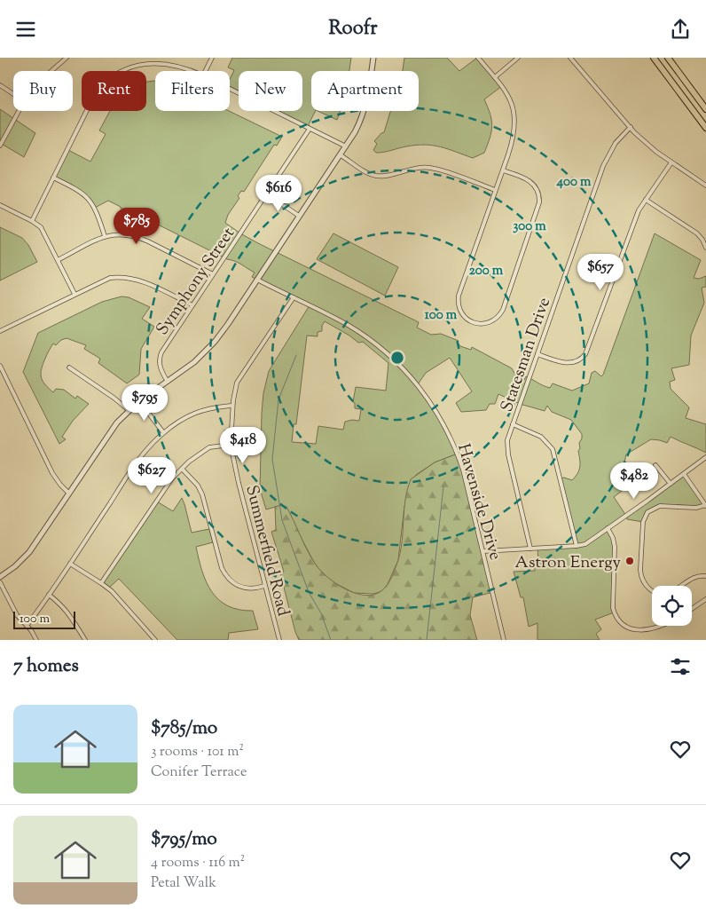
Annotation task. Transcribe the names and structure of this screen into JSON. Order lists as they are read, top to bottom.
{
  "streets": {
    "street": [
      "Symphony Street",
      "Statesman Drive",
      "Havenside Drive",
      "Summerfield Road"
    ]
  },
  "crossings": [
    ["Havenside Drive", "Summerfield Road"]
  ],
  "places": ["Astron Energy"],
  "scale_bar": "100 m",
  "page": {
    "header": "Roofr",
    "chip": [
      "Buy",
      "Rent",
      "Filters",
      "New",
      "Apartment"
    ],
    "price": [
      "$616",
      "$785",
      "$657",
      "$795",
      "$418",
      "$627",
      "$482"
    ],
    "scale": "100 m",
    "heading": "7 homes",
    "list": [
      {
        "name": "$785/mo",
        "note": "3 rooms · 101 m² · Conifer Terrace"
      },
      {
        "name": "$795/mo",
        "note": "4 rooms · 116 m² · Petal Walk"
      }
    ]
  },
  "rings": [
    "400 m",
    "300 m",
    "200 m",
    "100 m"
  ]
}
